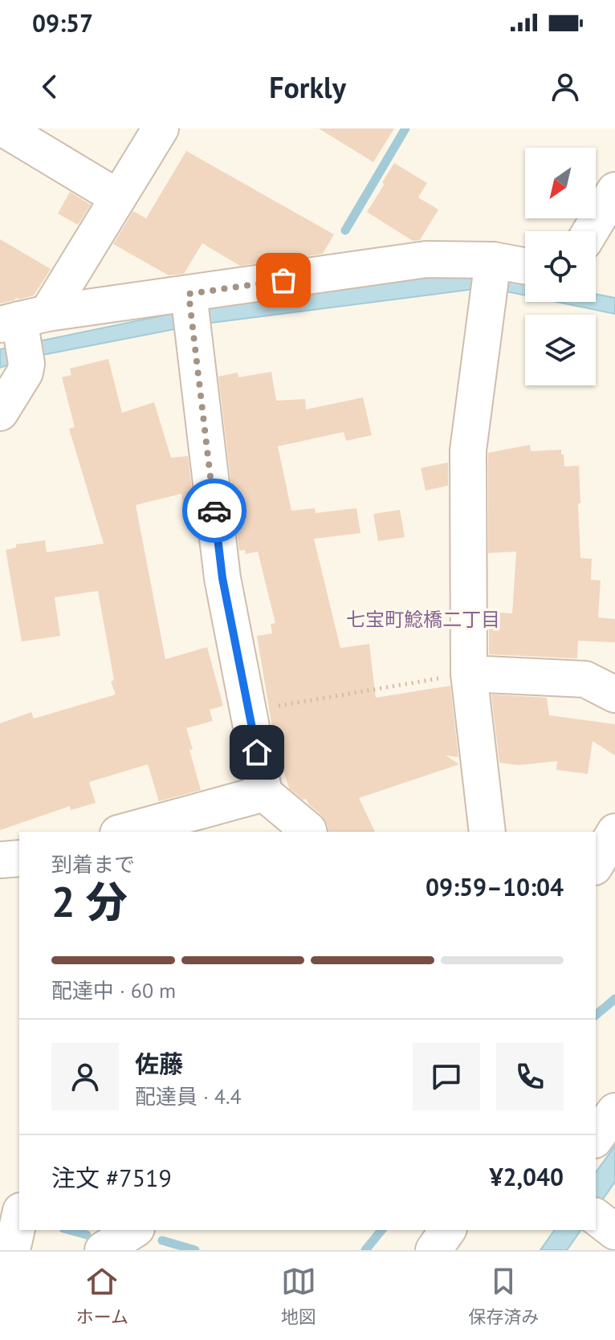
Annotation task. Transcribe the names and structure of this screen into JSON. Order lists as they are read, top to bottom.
{
  "districts": ["七宝町鯰橋二丁目"],
  "north": "bottom left",
  "page": {
    "status": "09:57",
    "header": "Forkly",
    "heading": ["2 分", "到着まで", "09:59–10:04"],
    "panel": [
      "佐藤",
      "配達員 · 4.4",
      "注文 #7519",
      "¥2,040"
    ],
    "bar": "配達中 · 60 m",
    "tabs": ["ホーム", "地図", "保存済み"]
  }
}
